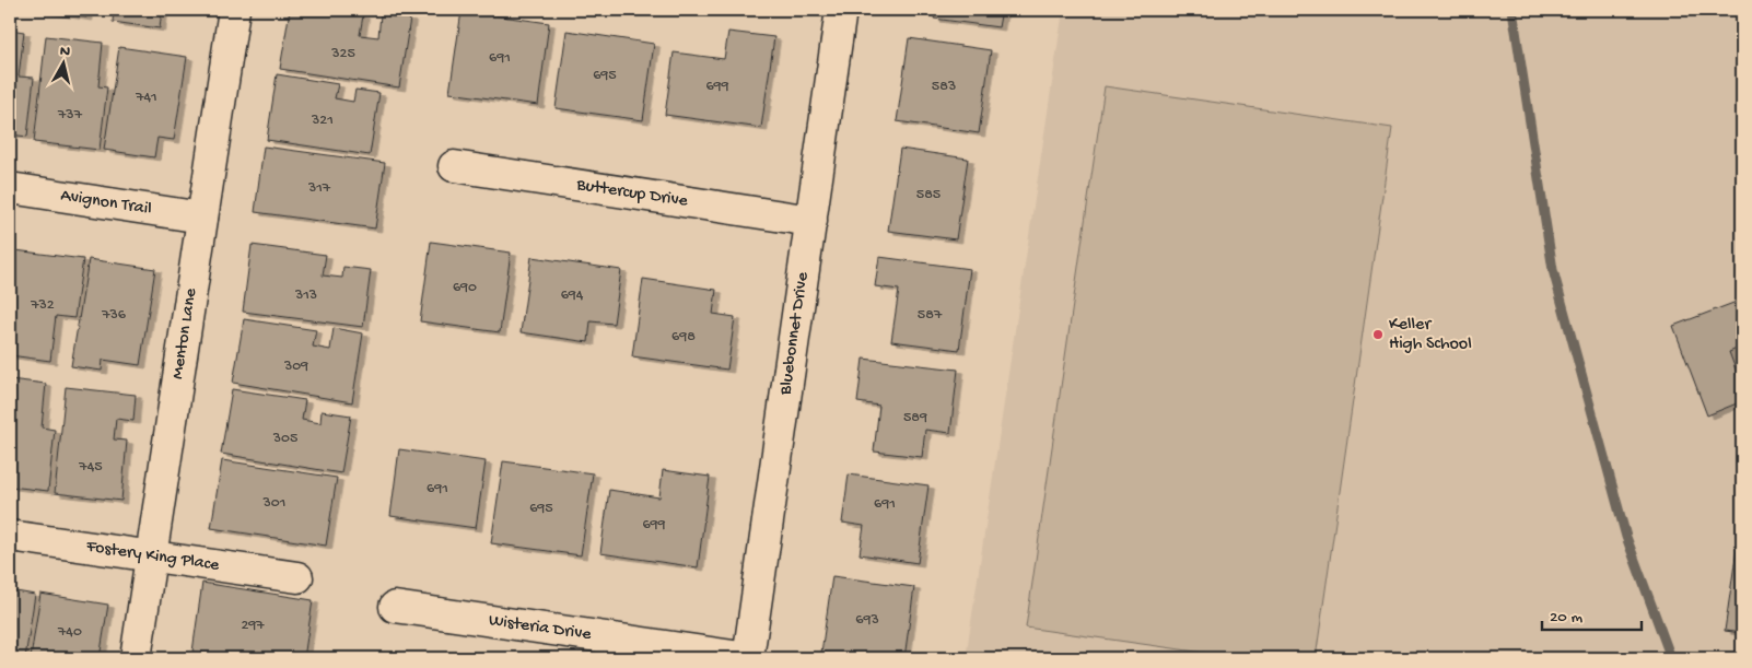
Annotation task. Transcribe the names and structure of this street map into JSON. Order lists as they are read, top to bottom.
{
  "streets": {
    "street": [
      "Buttercup Drive",
      "Avignon Trail",
      "Menton Lane",
      "Bluebonnet Drive",
      "Fostery King Place",
      "Wisteria Drive"
    ]
  },
  "crossings": [
    ["Buttercup Drive", "Bluebonnet Drive"],
    ["Avignon Trail", "Menton Lane"],
    ["Menton Lane", "Fostery King Place"],
    ["Bluebonnet Drive", "Wisteria Drive"]
  ],
  "places": ["Keller High School"],
  "house_numbers": [
    "325",
    "691",
    "695",
    "699",
    "583",
    "741",
    "737",
    "321",
    "317",
    "585",
    "690",
    "313",
    "694",
    "732",
    "736",
    "587",
    "698",
    "309",
    "589",
    "305",
    "745",
    "691",
    "301",
    "691",
    "695",
    "699",
    "693",
    "297",
    "740"
  ],
  "scale_bar": "20 m",
  "north": "top"
}
